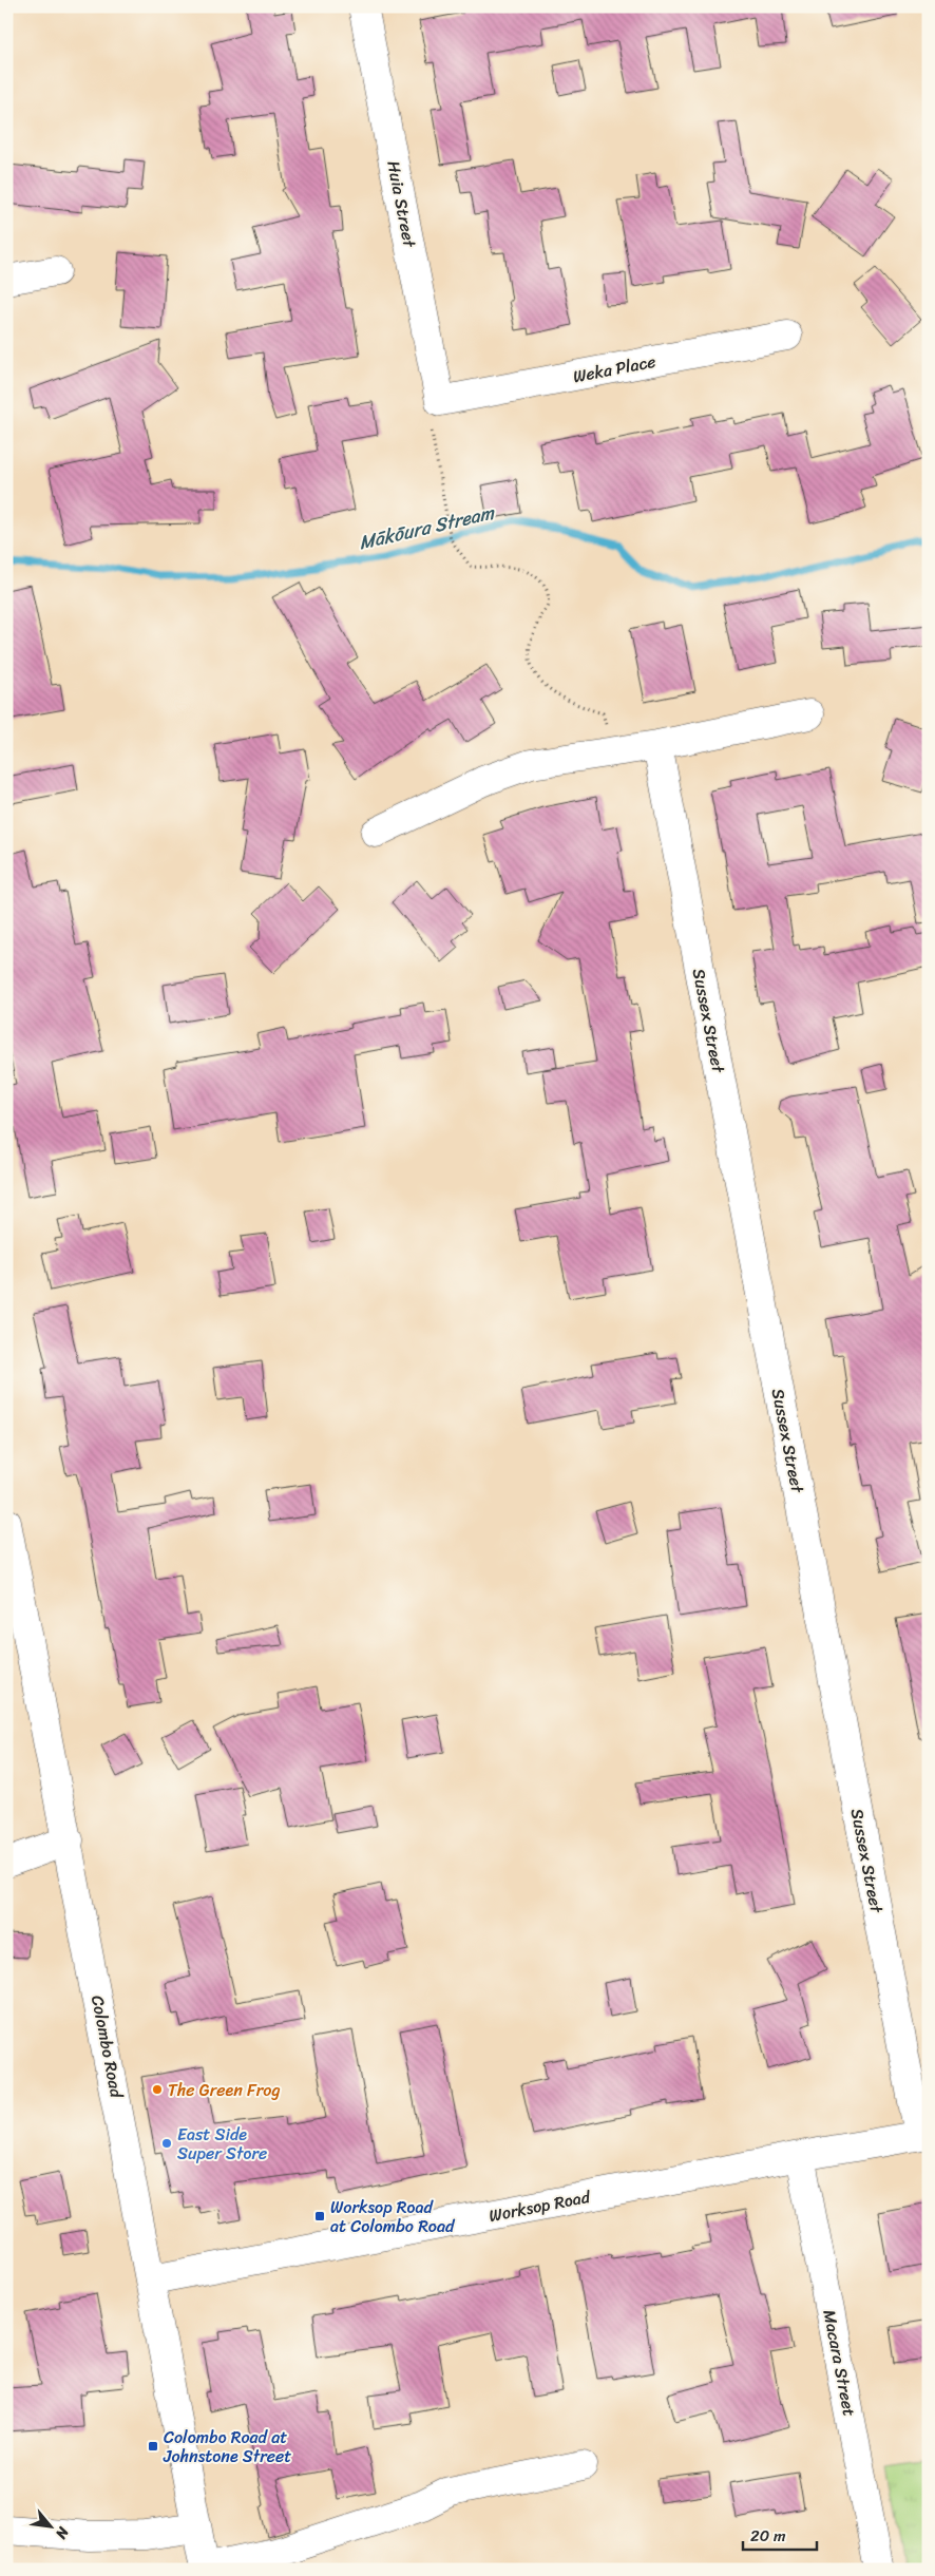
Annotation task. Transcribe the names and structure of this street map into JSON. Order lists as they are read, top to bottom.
{
  "streets": {
    "street": [
      "Huia Street",
      "Weka Place",
      "Sussex Street",
      "Colombo Road",
      "Worksop Road",
      "Macara Street"
    ]
  },
  "crossings": [
    ["Huia Street", "Weka Place"],
    ["Sussex Street", "Worksop Road"],
    ["Colombo Road", "Worksop Road"],
    ["Worksop Road", "Macara Street"]
  ],
  "water": ["Mākōura Stream"],
  "places": {
    "other": ["The Green Frog", "East Side Super Store"],
    "transit": ["Worksop Road at Colombo Road", "Colombo Road at Johnstone Street"]
  },
  "scale_bar": "20 m",
  "north": "bottom right"
}
